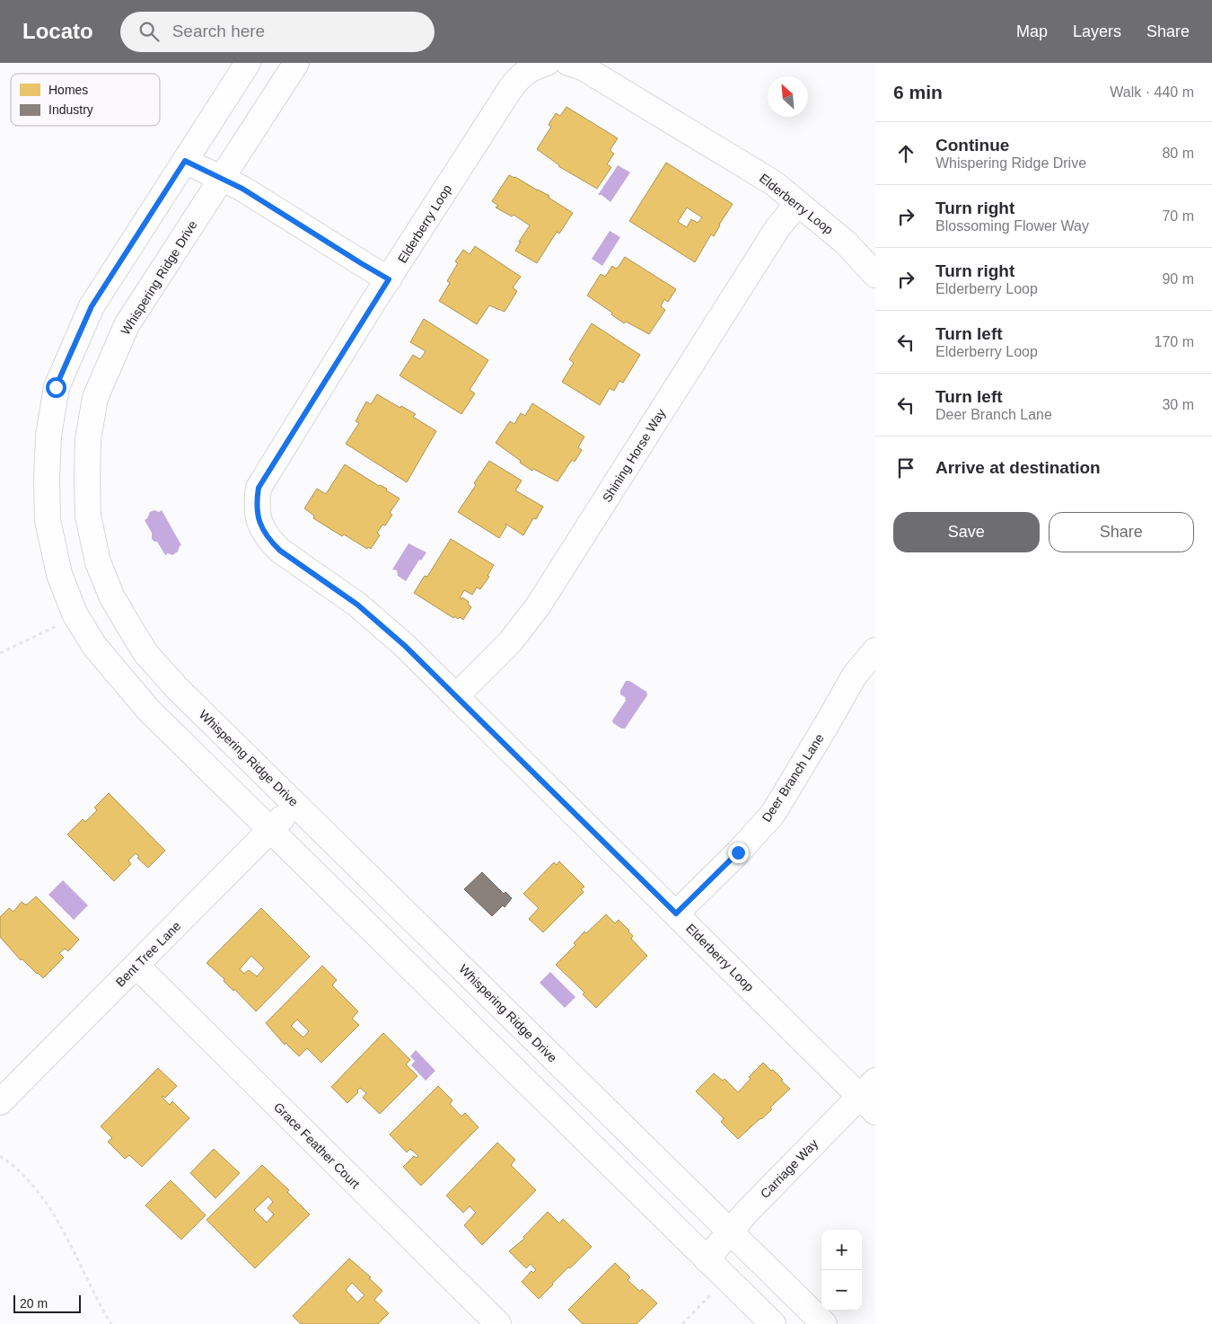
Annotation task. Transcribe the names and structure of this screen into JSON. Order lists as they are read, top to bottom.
{
  "streets": {
    "street": [
      "Elderberry Loop",
      "Whispering Ridge Drive",
      "Shining Horse Way",
      "Deer Branch Lane",
      "Bent Tree Lane",
      "Grace Feather Court",
      "Carriage Way"
    ]
  },
  "crossings": [
    ["Elderberry Loop", "Shining Horse Way"],
    ["Elderberry Loop", "Deer Branch Lane"],
    ["Elderberry Loop", "Carriage Way"],
    ["Whispering Ridge Drive", "Bent Tree Lane"],
    ["Whispering Ridge Drive", "Carriage Way"],
    ["Bent Tree Lane", "Grace Feather Court"]
  ],
  "legend": ["Homes", "Industry"],
  "scale_bar": "20 m",
  "north": "top left",
  "page": {
    "header": "Locato",
    "search": "Search here",
    "nav": ["Map", "Layers", "Share"],
    "heading": ["6 min", "Walk · 440 m"],
    "list": [
      ["Continue", "Whispering Ridge Drive", "80 m"],
      ["Turn right", "Blossoming Flower Way", "70 m"],
      ["Turn right", "Elderberry Loop", "90 m"],
      ["Turn left", "Elderberry Loop", "170 m"],
      ["Turn left", "Deer Branch Lane", "30 m"],
      "Arrive at destination"
    ],
    "buttons": ["Save", "Share"],
    "map_buttons": ["+", "−"],
    "scale": "20 m"
  }
}
